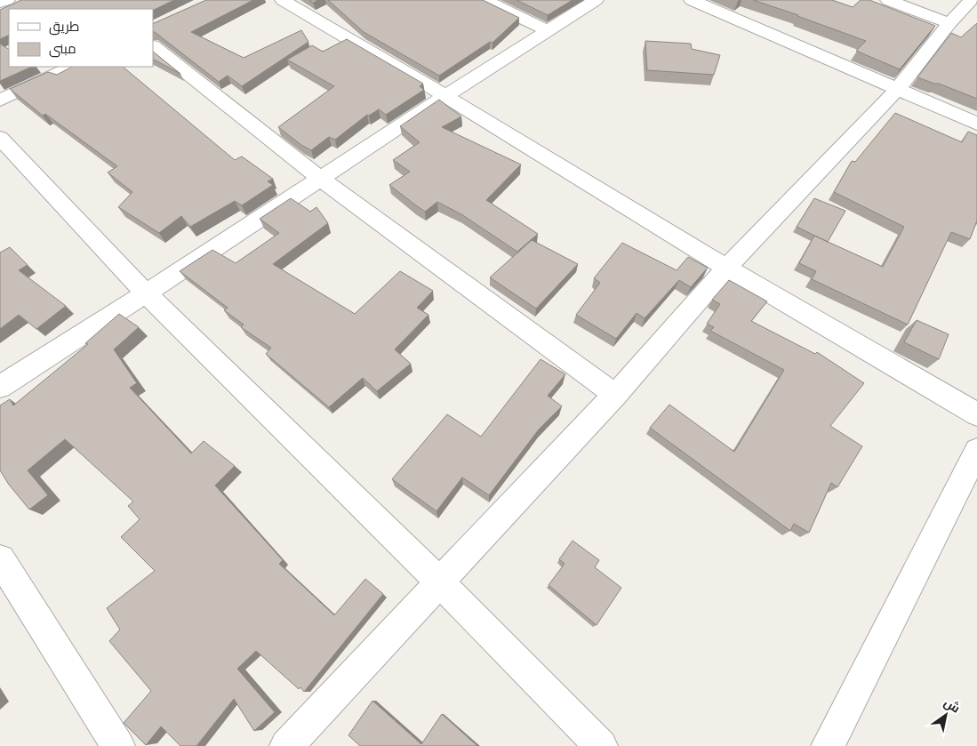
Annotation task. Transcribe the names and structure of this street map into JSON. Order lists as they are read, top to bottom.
{
  "legend": ["طريق", "مبنى"],
  "north": "top right"
}
